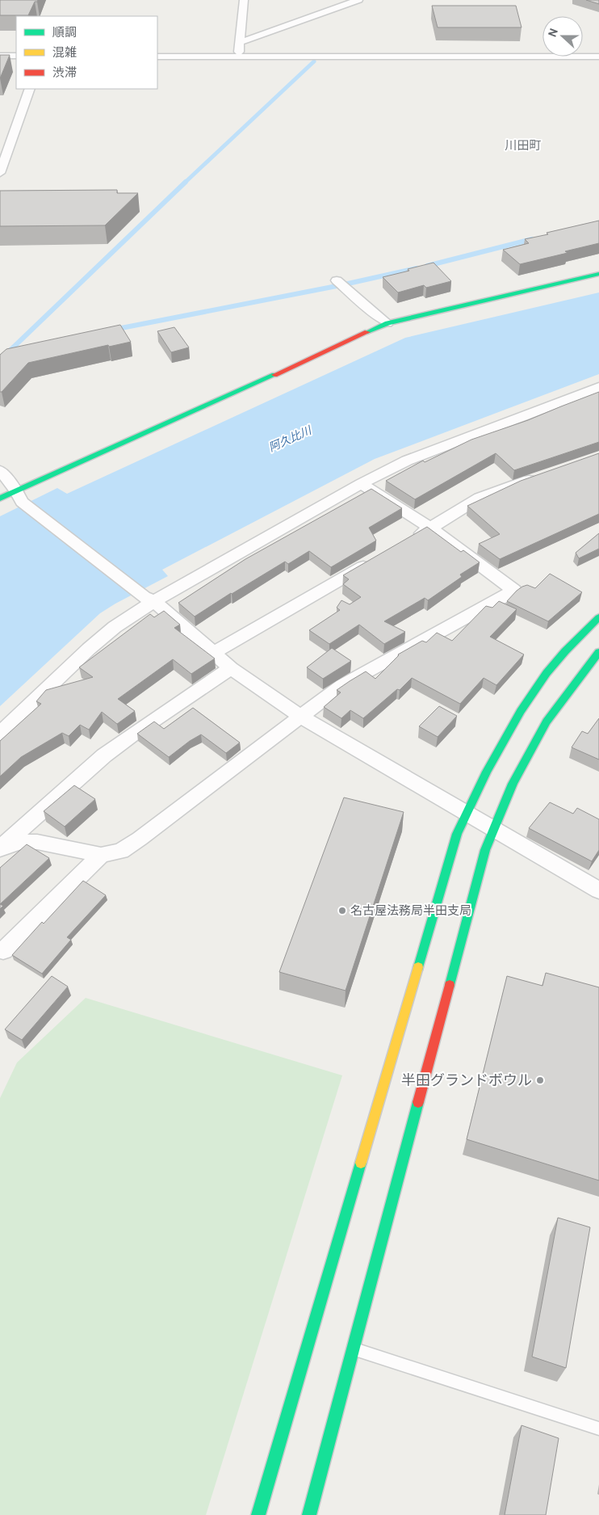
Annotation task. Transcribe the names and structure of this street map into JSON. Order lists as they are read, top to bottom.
{
  "districts": ["川田町"],
  "water": ["阿久比川"],
  "places": ["名古屋法務局半田支局", "半田グランドボウル"],
  "legend": ["順調", "混雑", "渋滞"],
  "north": "left"
}
